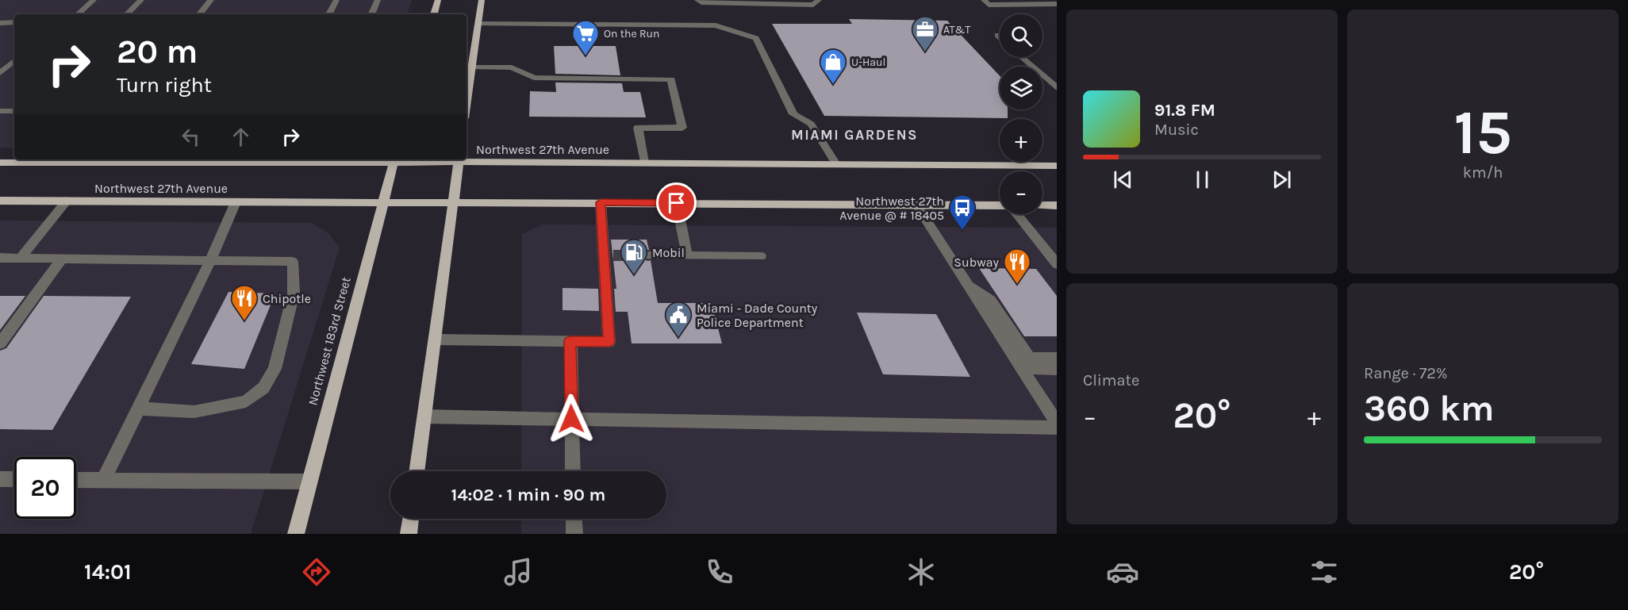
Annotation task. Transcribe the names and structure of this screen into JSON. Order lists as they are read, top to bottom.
{
  "streets": {
    "main road": ["Northwest 27th Avenue", "Northwest 183rd Street"]
  },
  "crossings": [
    ["Northwest 27th Avenue", "Northwest 183rd Street"]
  ],
  "districts": ["MIAMI GARDENS"],
  "places": {
    "office": ["AT&T"],
    "supermarket": ["On the Run"],
    "shop": ["U-Haul"],
    "bus stop": ["Northwest 27th Avenue @ # 18405"],
    "fuel station": ["Mobil"],
    "restaurant": ["Subway", "Chipotle"],
    "public building": ["Miami - Dade County Police Department"]
  },
  "page": {
    "tile": [
      ["15", "km/h"],
      "Climate",
      ["Range · 72%", "360 km"]
    ],
    "map_buttons": ["+", "−"],
    "turn": ["20 m", "Turn right"],
    "song": ["91.8 FM", "Music"],
    "heat": ["−", "20°", "+"],
    "limit": "20",
    "trip": "14:02 · 1 min · 90 m",
    "tabs": ["14:01", "20°"]
  }
}
